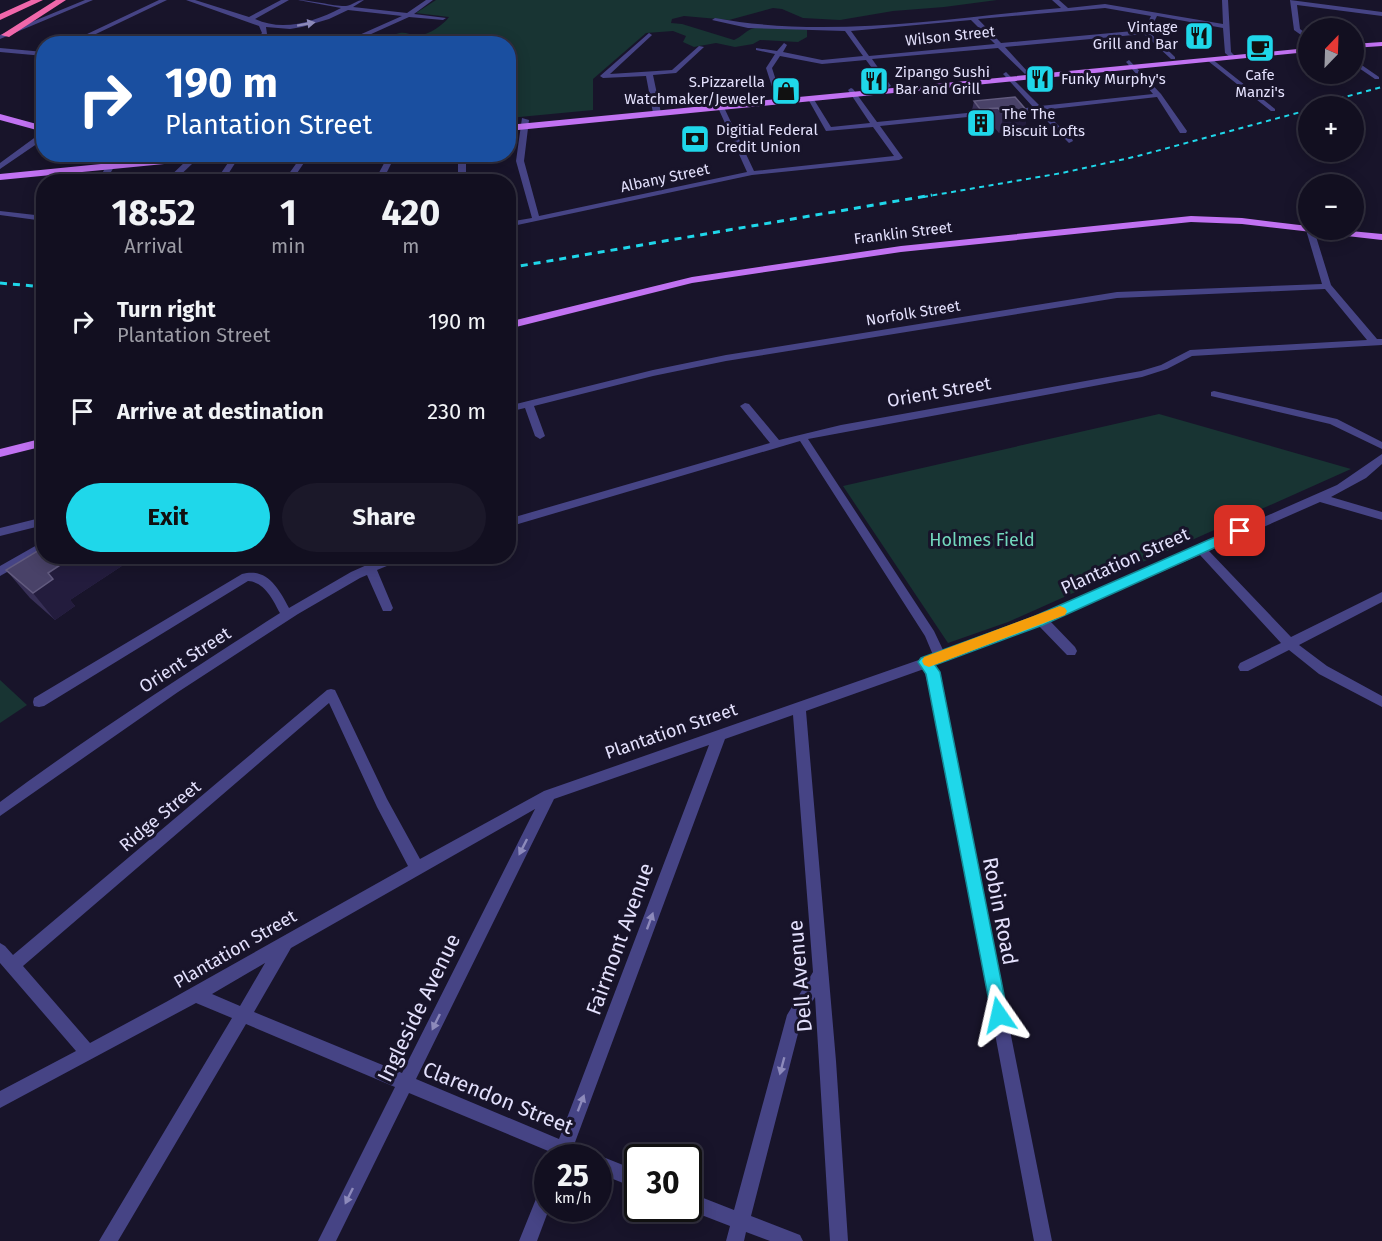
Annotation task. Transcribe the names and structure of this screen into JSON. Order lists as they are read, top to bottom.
{
  "streets": {
    "main road": ["Franklin Street"],
    "street": [
      "Wilson Street",
      "Albany Street",
      "Norfolk Street",
      "Orient Street",
      "Plantation Street",
      "Ridge Street",
      "Robin Road",
      "Fairmont Avenue",
      "Dell Avenue",
      "Ingleside Avenue",
      "Clarendon Street"
    ]
  },
  "crossings": [
    ["Orient Street", "Robin Road"],
    ["Plantation Street", "Ridge Street"],
    ["Plantation Street", "Robin Road"],
    ["Plantation Street", "Fairmont Avenue"],
    ["Plantation Street", "Dell Avenue"],
    ["Plantation Street", "Ingleside Avenue"],
    ["Plantation Street", "Clarendon Street"],
    ["Ingleside Avenue", "Clarendon Street"]
  ],
  "one_way": ["Fairmont Avenue", "Ingleside Avenue"],
  "parks": ["Holmes Field"],
  "places": {
    "restaurant": ["Vintage Grill and Bar", "Funky Murphy's", "Zipango Sushi Bar and Grill"],
    "cafe": ["Cafe Manzi's"],
    "shop": ["S.Pizzarella Watchmaker/Jeweler"],
    "building": ["The The Biscuit Lofts"],
    "bank": ["Digitial Federal Credit Union"]
  },
  "north": "top right",
  "page": {
    "map_buttons": ["+", "−"],
    "turn": ["190 m", "Plantation Street"],
    "eta": [
      "18:52",
      "Arrival",
      "1",
      "min",
      "420",
      "m"
    ],
    "list": [
      {
        "name": "Turn right",
        "note": "Plantation Street",
        "value": "190 m"
      },
      {
        "name": "Arrive at destination",
        "value": "230 m"
      }
    ],
    "buttons": ["Exit", "Share"],
    "speed": "25 km/h",
    "limit": "30"
  }
}
